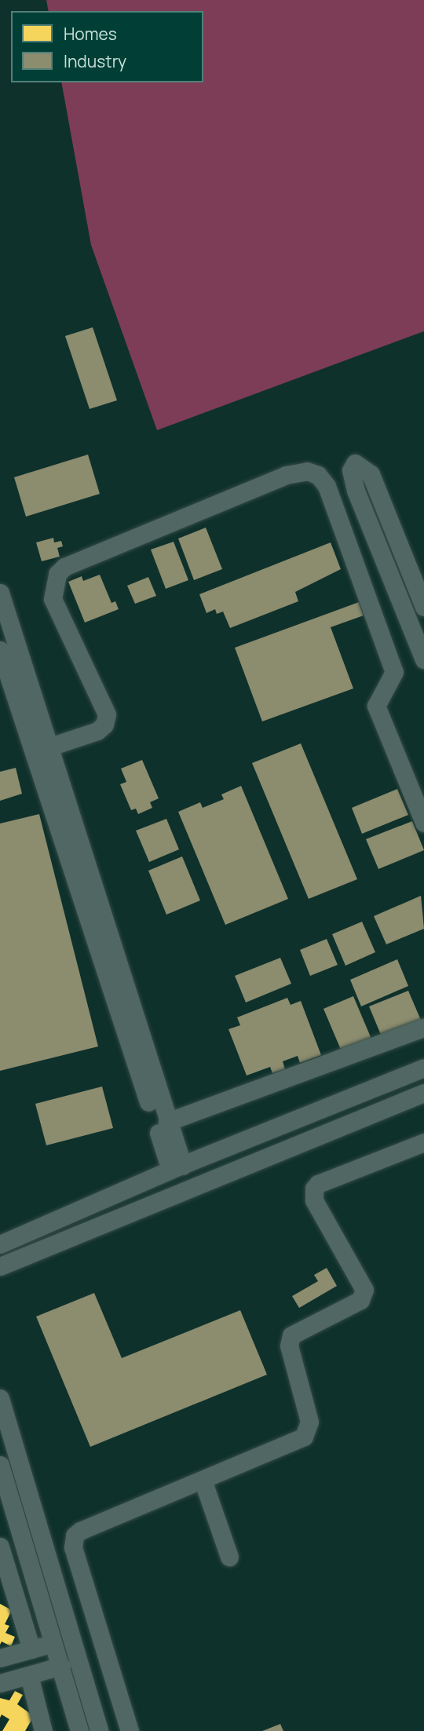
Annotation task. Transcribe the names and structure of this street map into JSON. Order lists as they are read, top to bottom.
{
  "legend": ["Homes", "Industry"]
}
